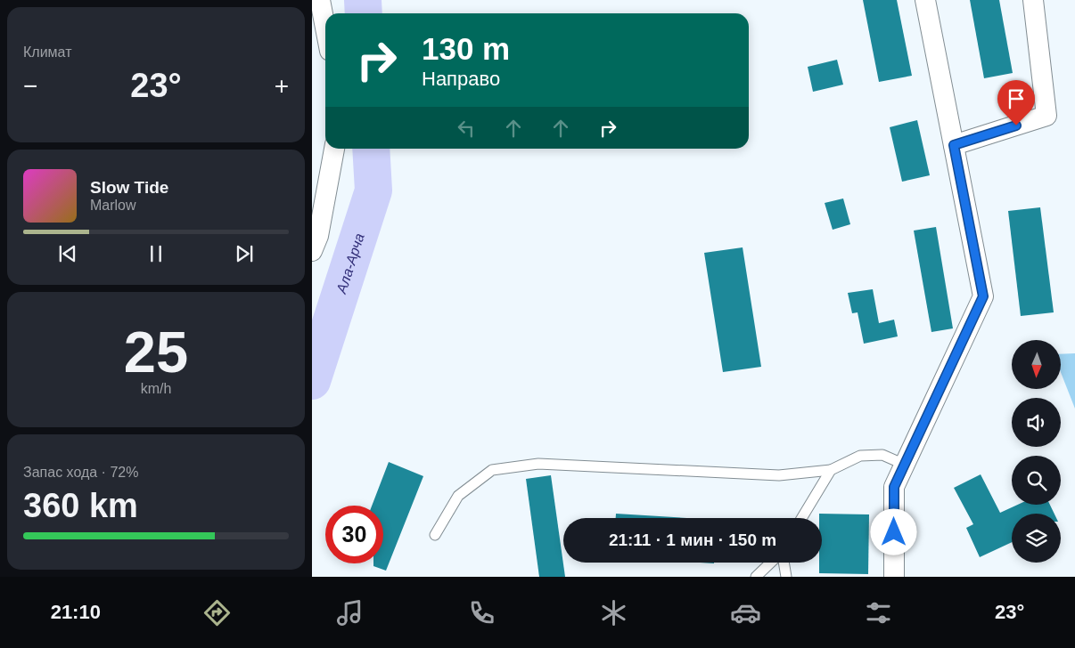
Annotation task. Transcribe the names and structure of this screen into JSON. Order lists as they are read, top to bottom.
{
  "water": ["Ала-Арча"],
  "north": "bottom",
  "page": {
    "tile": [
      "Климат",
      ["25", "km/h"],
      ["Запас хода · 72%", "360 km"]
    ],
    "turn": ["130 m", "Направо"],
    "heat": ["−", "23°", "+"],
    "song": ["Slow Tide", "Marlow"],
    "limit": "30",
    "trip": "21:11 · 1 мин · 150 m",
    "tabs": ["21:10", "23°"]
  }
}
